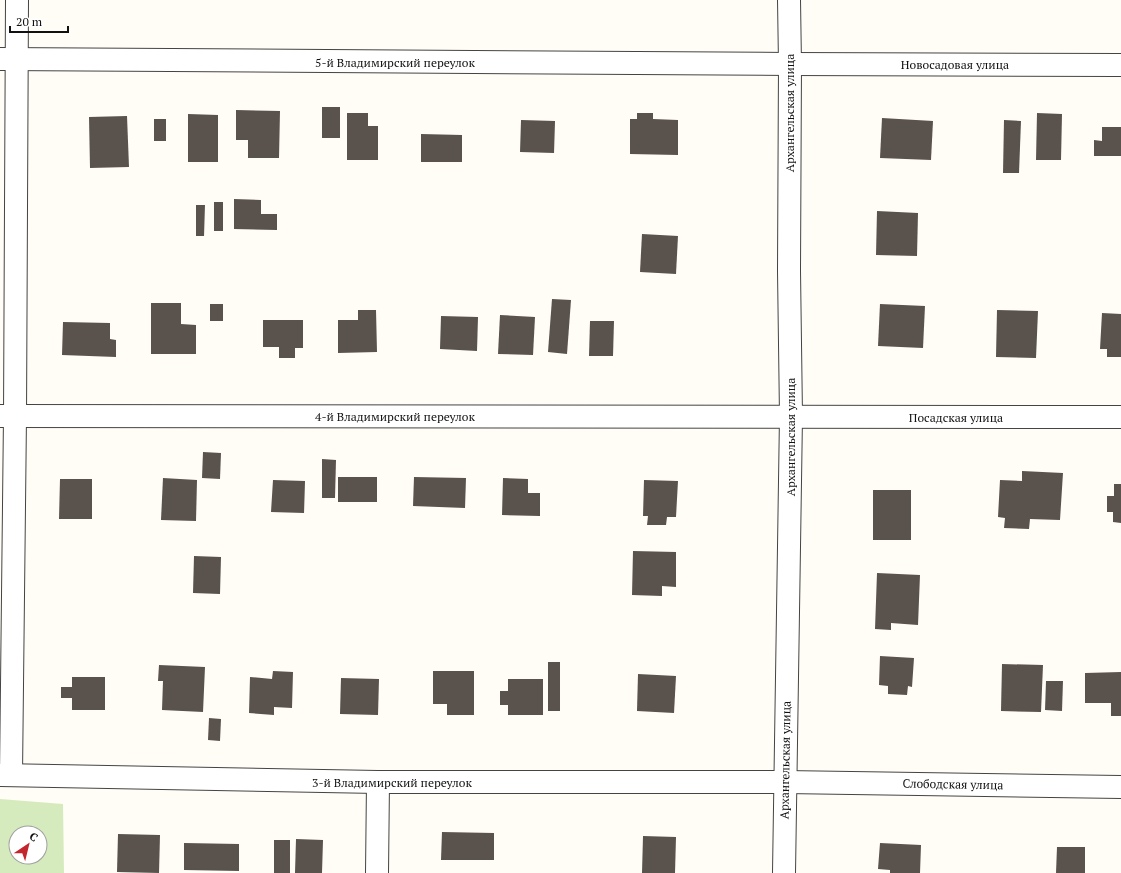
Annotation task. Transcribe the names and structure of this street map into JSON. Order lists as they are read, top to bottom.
{
  "streets": {
    "street": [
      "5-й Владимирский переулок",
      "Новосадовая улица",
      "Архангельская улица",
      "4-й Владимирский переулок",
      "Посадская улица",
      "3-й Владимирский переулок",
      "Слободская улица"
    ]
  },
  "crossings": [
    ["5-й Владимирский переулок", "Новосадовая улица"],
    ["5-й Владимирский переулок", "Архангельская улица"],
    ["Новосадовая улица", "Архангельская улица"],
    ["Архангельская улица", "4-й Владимирский переулок"],
    ["Архангельская улица", "Посадская улица"],
    ["Архангельская улица", "3-й Владимирский переулок"],
    ["Архангельская улица", "Слободская улица"],
    ["4-й Владимирский переулок", "Посадская улица"],
    ["3-й Владимирский переулок", "Слободская улица"]
  ],
  "scale_bar": "20 m",
  "north": "top right"
}
